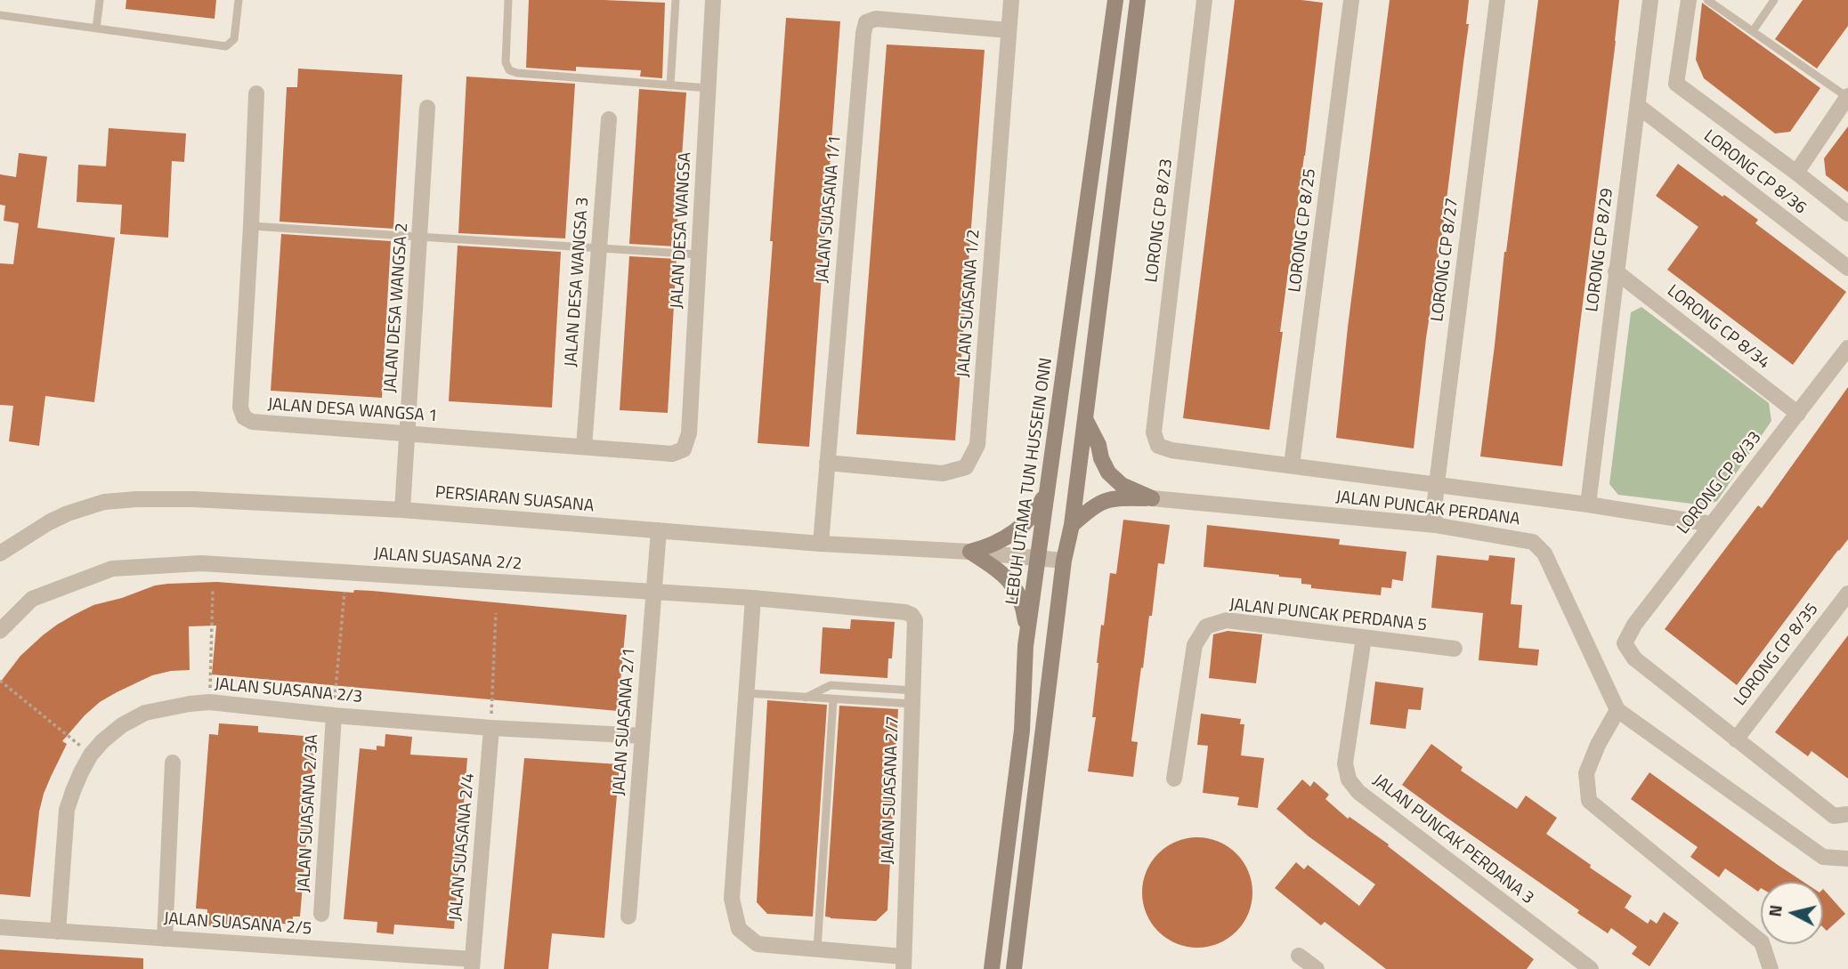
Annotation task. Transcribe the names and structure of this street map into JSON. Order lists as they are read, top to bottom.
{
  "streets": {
    "main road": ["LEBUH UTAMA TUN HUSSEIN ONN"],
    "street": [
      "LORONG CP 8/36",
      "JALAN SUASANA 1/1",
      "LORONG CP 8/23",
      "JALAN DESA WANGSA",
      "LORONG CP 8/25",
      "LORONG CP 8/29",
      "LORONG CP 8/27",
      "JALAN DESA WANGSA 3",
      "JALAN SUASANA 1/2",
      "JALAN DESA WANGSA 2",
      "LORONG CP 8/34",
      "JALAN DESA WANGSA 1",
      "LORONG CP 8/33",
      "PERSIARAN SUASANA",
      "JALAN PUNCAK PERDANA",
      "JALAN SUASANA 2/2",
      "JALAN PUNCAK PERDANA 5",
      "LORONG CP 8/35",
      "JALAN SUASANA 2/3",
      "JALAN SUASANA 2/1",
      "JALAN SUASANA 2/7",
      "JALAN SUASANA 2/3A",
      "JALAN PUNCAK PERDANA 3",
      "JALAN SUASANA 2/4",
      "JALAN SUASANA 2/5"
    ]
  },
  "crossings": [
    ["LORONG CP 8/36", "LORONG CP 8/29"],
    ["JALAN SUASANA 1/1", "JALAN SUASANA 1/2"],
    ["JALAN SUASANA 1/1", "PERSIARAN SUASANA"],
    ["LORONG CP 8/23", "LORONG CP 8/25"],
    ["JALAN DESA WANGSA", "JALAN DESA WANGSA 1"],
    ["LORONG CP 8/29", "LORONG CP 8/34"],
    ["LORONG CP 8/27", "JALAN PUNCAK PERDANA"],
    ["JALAN DESA WANGSA 3", "JALAN DESA WANGSA 1"],
    ["JALAN DESA WANGSA 2", "JALAN DESA WANGSA 1"],
    ["JALAN DESA WANGSA 2", "PERSIARAN SUASANA"],
    ["LORONG CP 8/34", "LORONG CP 8/33"],
    ["LEBUH UTAMA TUN HUSSEIN ONN", "PERSIARAN SUASANA"],
    ["LORONG CP 8/33", "LORONG CP 8/35"],
    ["PERSIARAN SUASANA", "JALAN SUASANA 2/1"],
    ["JALAN SUASANA 2/2", "JALAN SUASANA 2/1"],
    ["JALAN SUASANA 2/2", "JALAN SUASANA 2/7"],
    ["JALAN PUNCAK PERDANA 5", "JALAN PUNCAK PERDANA 3"],
    ["JALAN SUASANA 2/3", "JALAN SUASANA 2/1"],
    ["JALAN SUASANA 2/3", "JALAN SUASANA 2/3A"],
    ["JALAN SUASANA 2/3", "JALAN SUASANA 2/4"],
    ["JALAN SUASANA 2/3", "JALAN SUASANA 2/5"],
    ["JALAN SUASANA 2/4", "JALAN SUASANA 2/5"]
  ],
  "north": "left"
}
